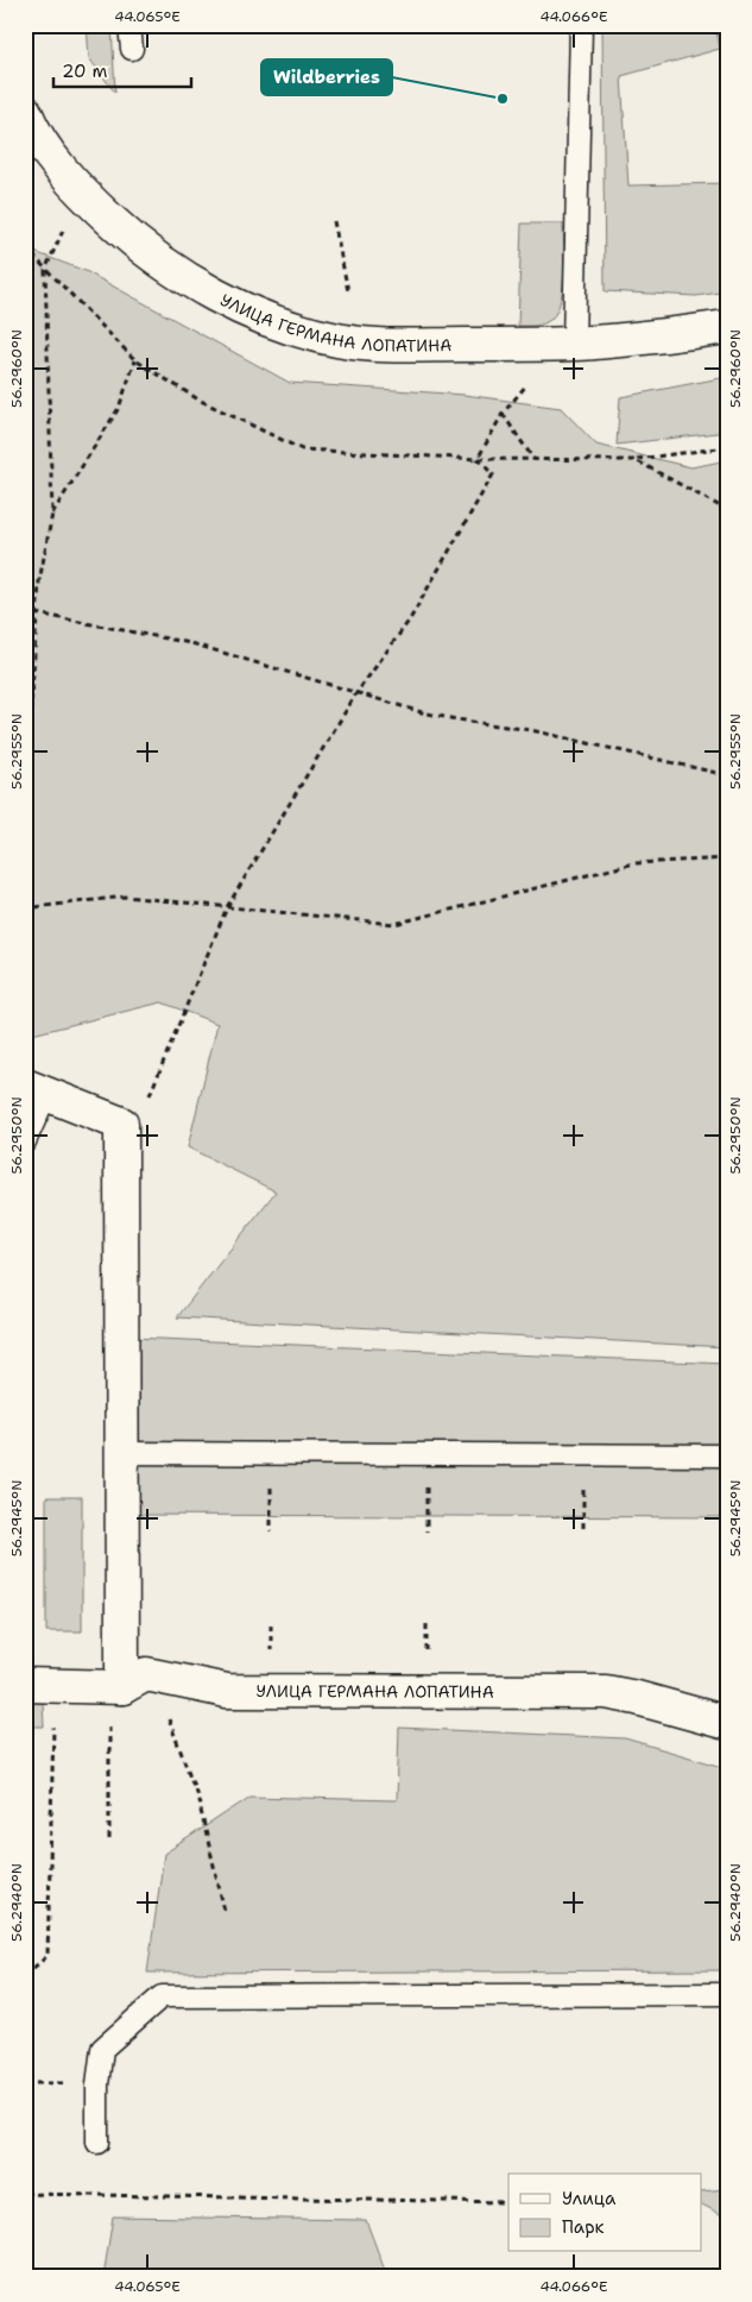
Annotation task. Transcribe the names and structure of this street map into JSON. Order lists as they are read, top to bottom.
{
  "streets": {
    "street": ["УЛИЦА ГЕРМАНА ЛОПАТИНА"]
  },
  "places": ["Wildberries"],
  "legend": ["Улица", "Парк"],
  "scale_bar": "20 m",
  "coordinates": [
    "44.065°E",
    "44.066°E",
    "56.2960°N",
    "56.2955°N",
    "56.2950°N",
    "56.2945°N",
    "56.2940°N"
  ]
}
